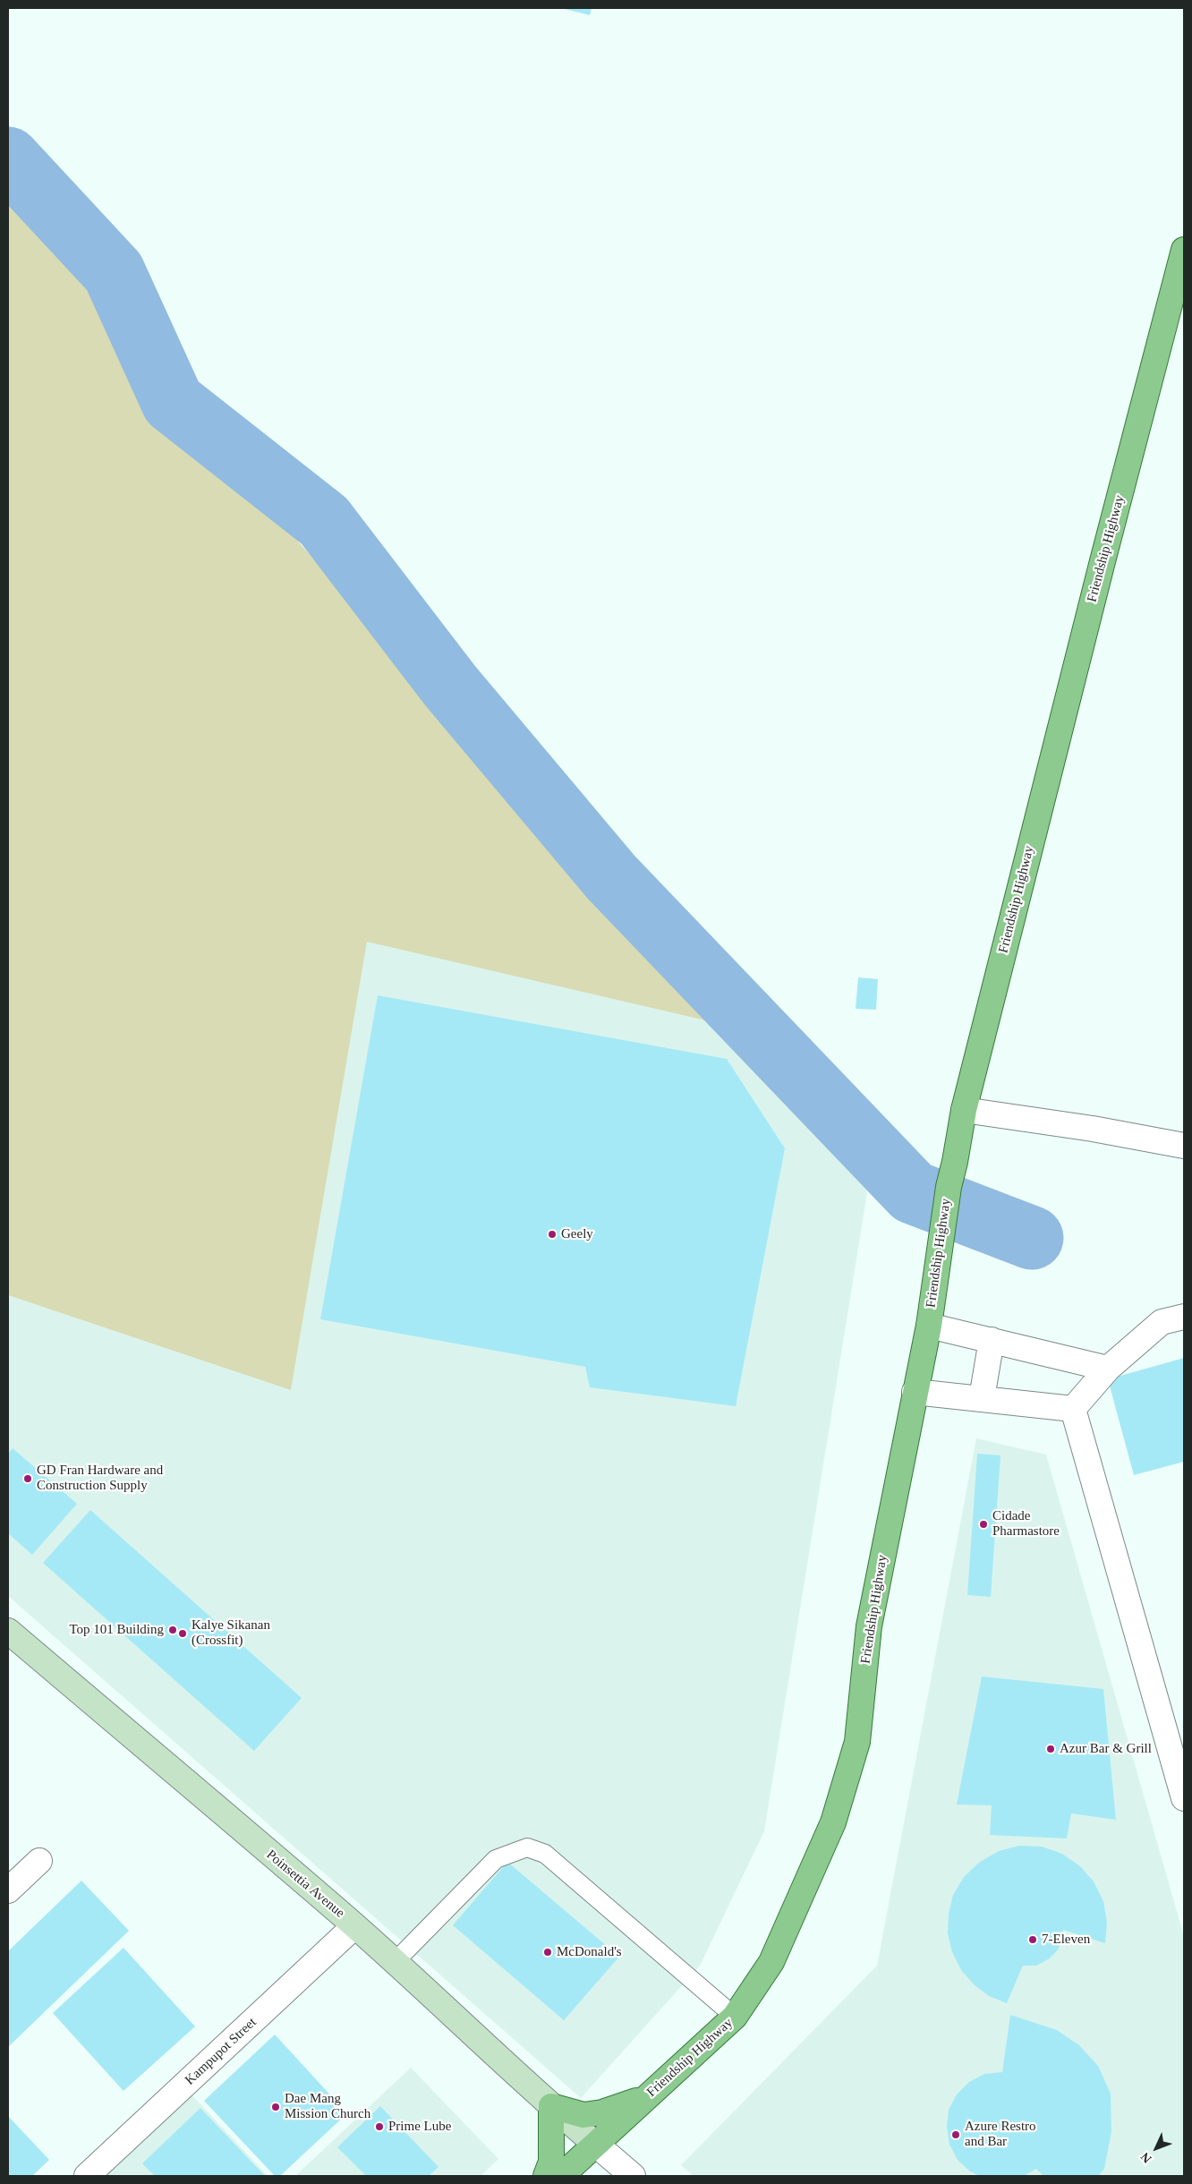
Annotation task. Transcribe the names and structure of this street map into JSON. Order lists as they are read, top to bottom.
{
  "streets": {
    "main road": ["Friendship Highway", "Poinsettia Avenue"],
    "street": ["Kampupot Street"]
  },
  "crossings": [
    ["Friendship Highway", "Poinsettia Avenue"],
    ["Poinsettia Avenue", "Kampupot Street"]
  ],
  "places": [
    "Geely",
    "GD Fran Hardware and Construction Supply",
    "Cidade Pharmastore",
    "Top 101 Building",
    "Kalye Sikanan (Crossfit)",
    "Azur Bar & Grill",
    "7-Eleven",
    "McDonald's",
    "Dae Mang Mission Church",
    "Prime Lube",
    "Azure Restro and Bar"
  ],
  "north": "bottom left"
}
